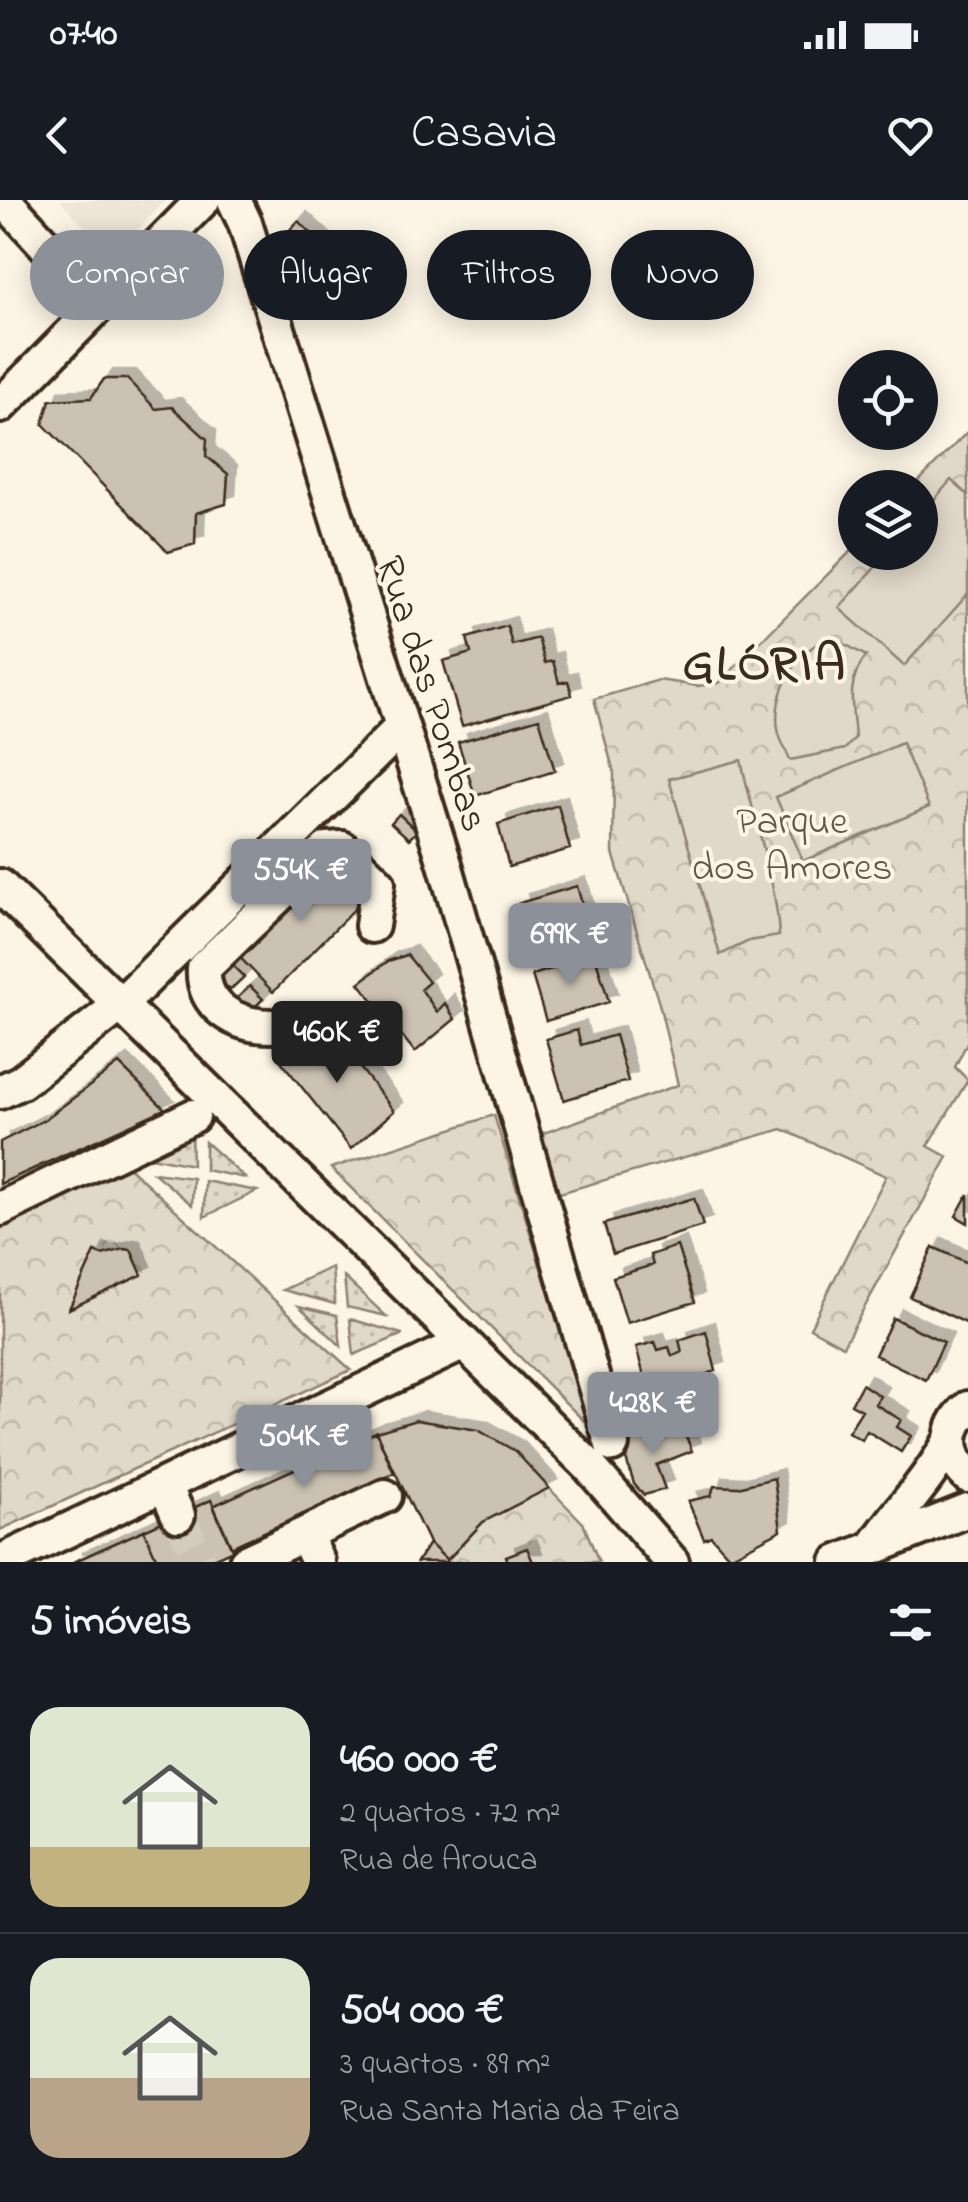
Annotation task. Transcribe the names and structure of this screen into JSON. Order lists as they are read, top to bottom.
{
  "streets": {
    "street": ["Rua das Pombas"]
  },
  "districts": ["GLÓRIA"],
  "parks": ["Parque dos Amores"],
  "page": {
    "status": "07:40",
    "header": "Casavia",
    "chip": [
      "Comprar",
      "Alugar",
      "Filtros",
      "Novo"
    ],
    "price": [
      "554K €",
      "699K €",
      "460K €",
      "428K €",
      "504K €"
    ],
    "heading": "5 imóveis",
    "list": [
      {
        "name": "460 000 €",
        "note": "2 quartos · 72 m² · Rua de Arouca"
      },
      {
        "name": "504 000 €",
        "note": "3 quartos · 89 m² · Rua Santa Maria da Feira"
      }
    ]
  }
}
